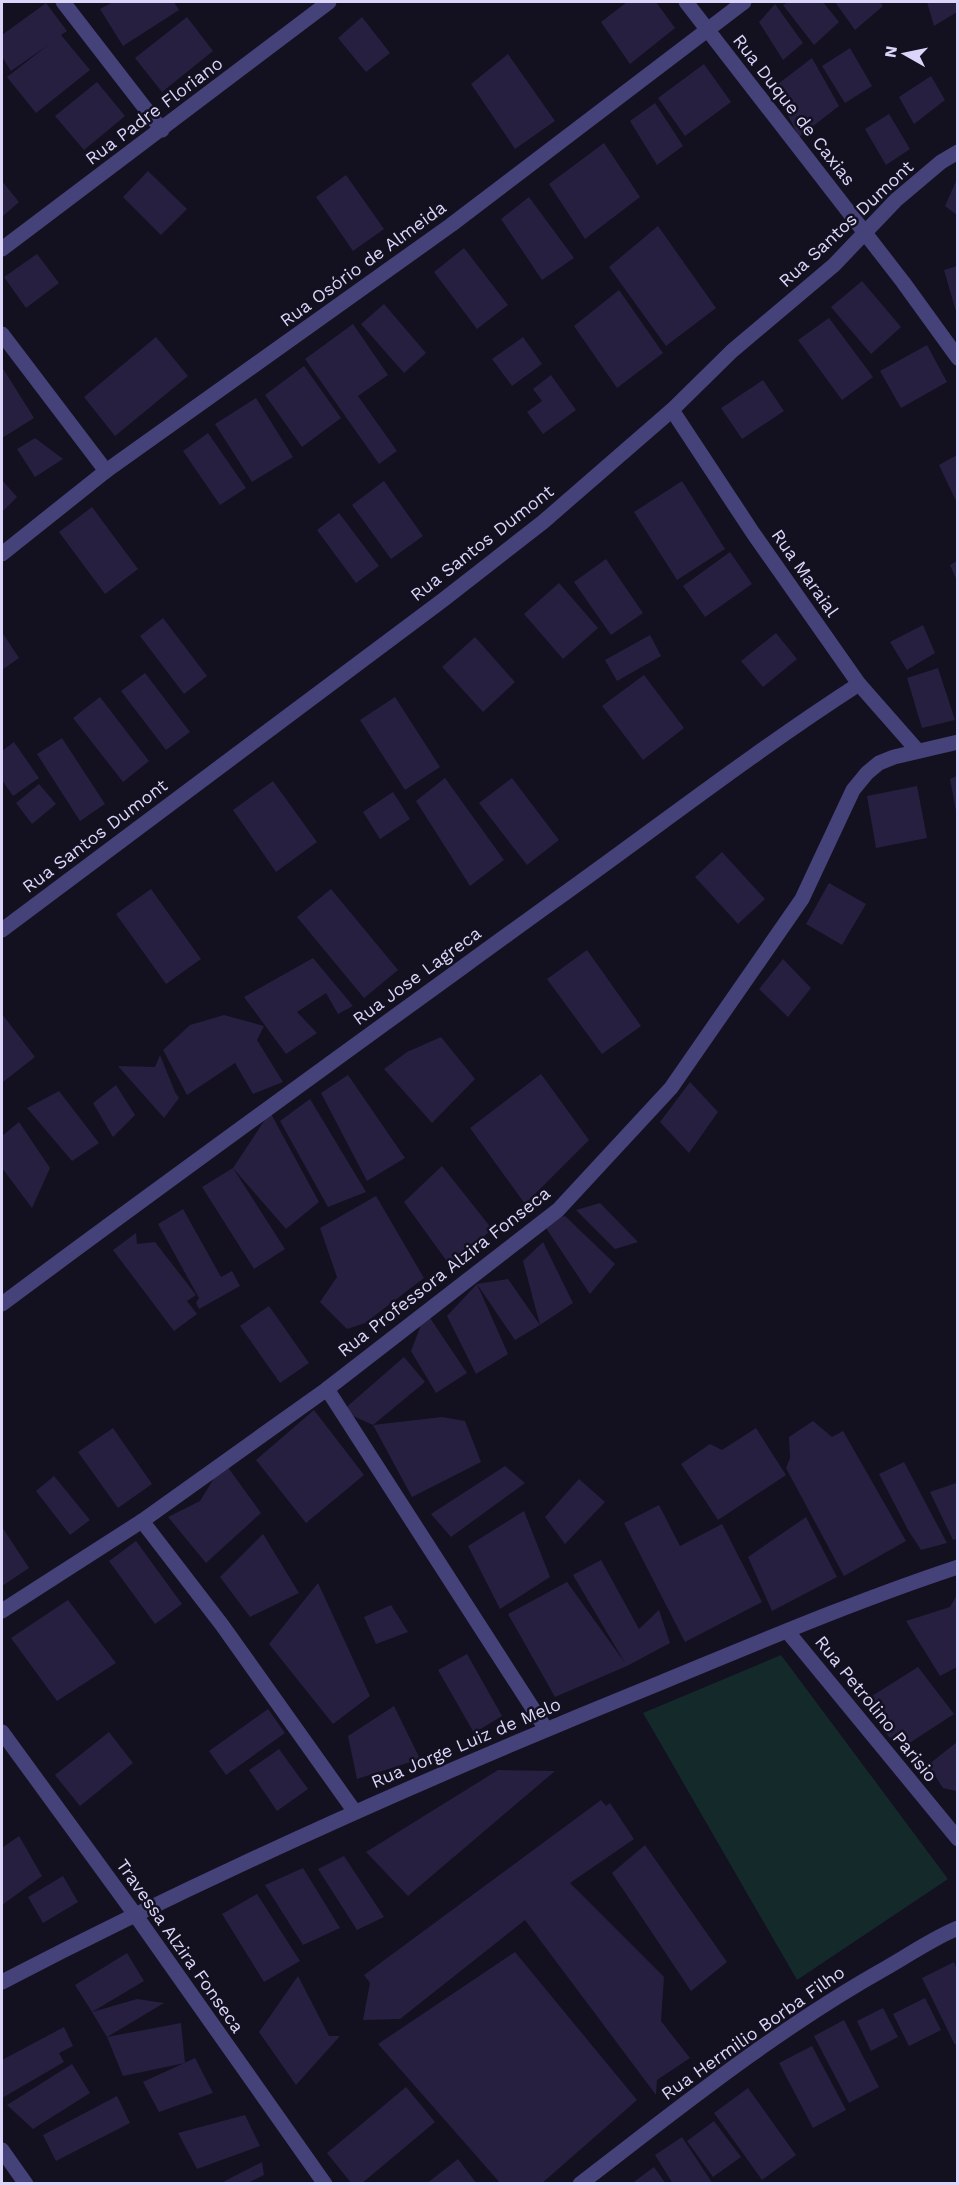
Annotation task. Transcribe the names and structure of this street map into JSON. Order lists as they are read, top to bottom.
{
  "streets": {
    "street": [
      "Rua Duque de Caxias",
      "Rua Padre Floriano",
      "Rua Santos Dumont",
      "Rua Osório de Almeida",
      "Rua Maraial",
      "Rua Jose Lagreca",
      "Rua Professora Alzira Fonseca",
      "Rua Petrolino Parisio",
      "Rua Jorge Luiz de Melo",
      "Travessa Alzira Fonseca",
      "Rua Hermilio Borba Filho"
    ]
  },
  "crossings": [
    ["Rua Duque de Caxias", "Rua Santos Dumont"],
    ["Rua Duque de Caxias", "Rua Osório de Almeida"],
    ["Rua Santos Dumont", "Rua Maraial"],
    ["Rua Maraial", "Rua Jose Lagreca"],
    ["Rua Maraial", "Rua Professora Alzira Fonseca"],
    ["Rua Petrolino Parisio", "Rua Jorge Luiz de Melo"],
    ["Rua Jorge Luiz de Melo", "Travessa Alzira Fonseca"]
  ],
  "north": "left"
}
